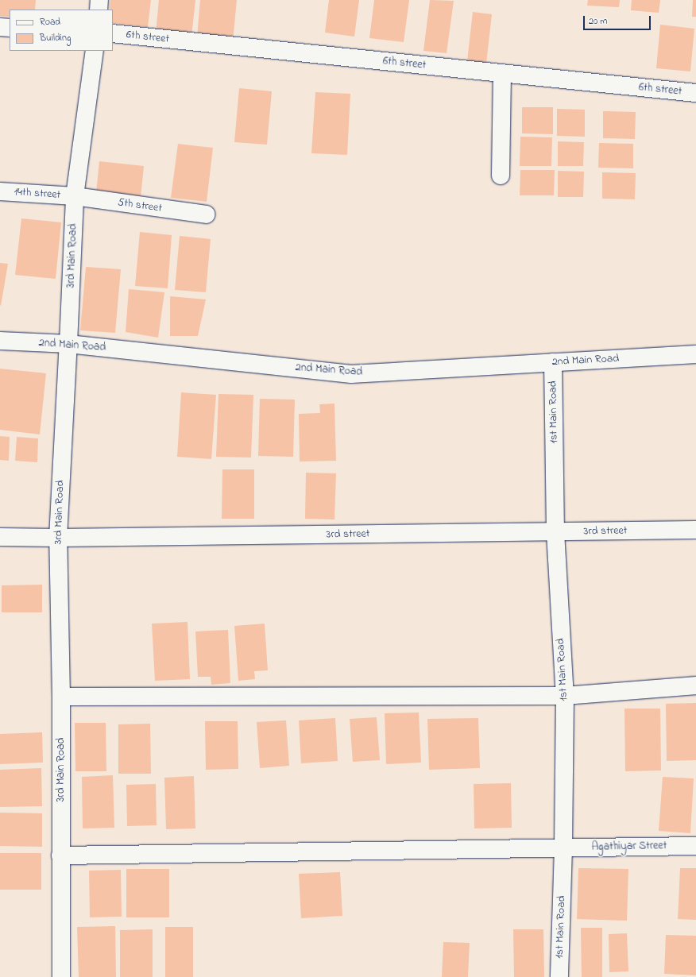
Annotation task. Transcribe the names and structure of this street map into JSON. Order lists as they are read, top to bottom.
{
  "streets": {
    "street": [
      "6th street",
      "14th street",
      "5th street",
      "3rd Main Road",
      "2nd Main Road",
      "1st Main Road",
      "3rd street",
      "Agathiyar Street"
    ]
  },
  "crossings": [
    ["14th street", "5th street"],
    ["14th street", "3rd Main Road"],
    ["5th street", "3rd Main Road"],
    ["3rd Main Road", "2nd Main Road"],
    ["3rd Main Road", "3rd street"],
    ["3rd Main Road", "Agathiyar Street"],
    ["2nd Main Road", "1st Main Road"],
    ["1st Main Road", "3rd street"],
    ["1st Main Road", "Agathiyar Street"]
  ],
  "legend": ["Road", "Building"],
  "scale_bar": "20 m"
}
